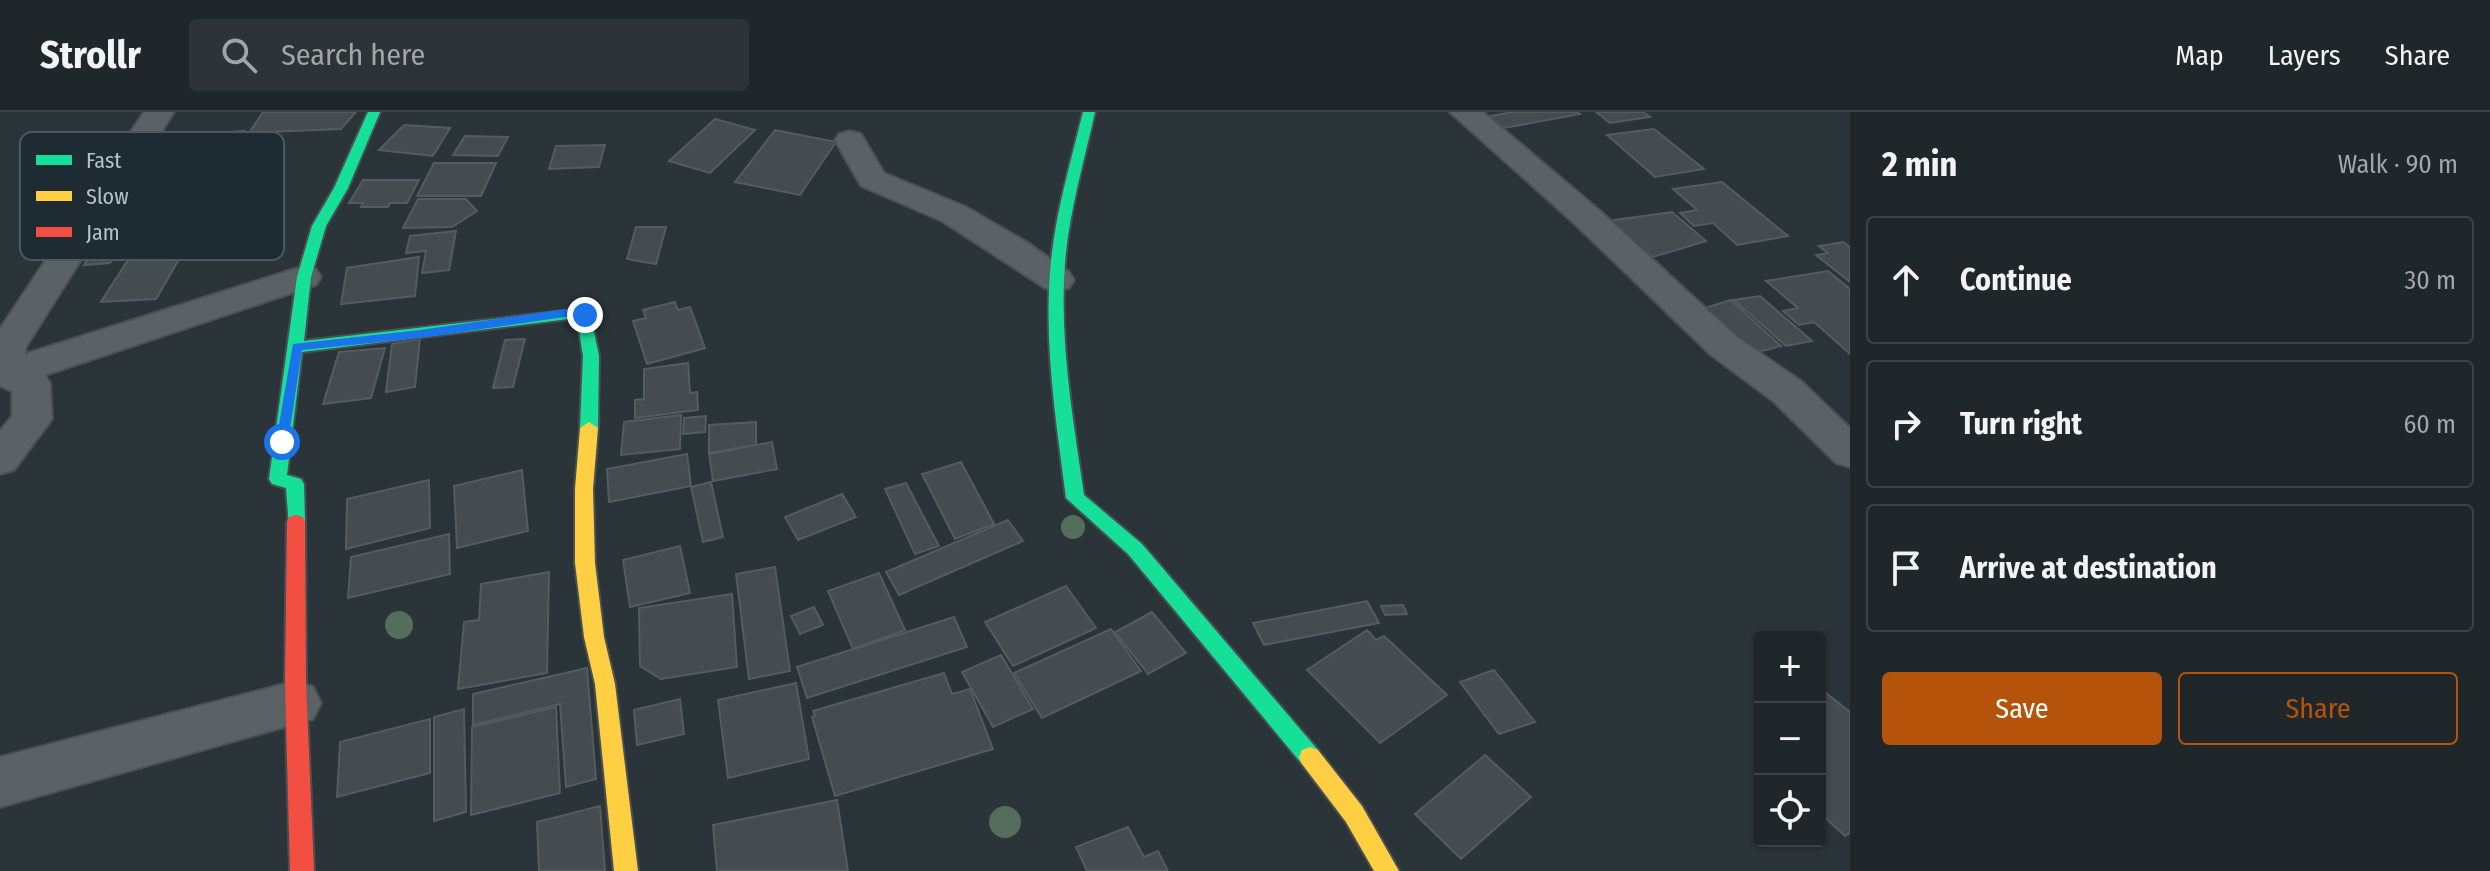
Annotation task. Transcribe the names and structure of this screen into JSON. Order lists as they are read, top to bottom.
{
  "legend": ["Fast", "Slow", "Jam"],
  "page": {
    "header": "Strollr",
    "search": "Search here",
    "nav": ["Map", "Layers", "Share"],
    "heading": ["2 min", "Walk · 90 m"],
    "list": [
      ["Continue", "30 m"],
      ["Turn right", "60 m"],
      "Arrive at destination"
    ],
    "map_buttons": ["+", "−"],
    "buttons": ["Save", "Share"]
  }
}
